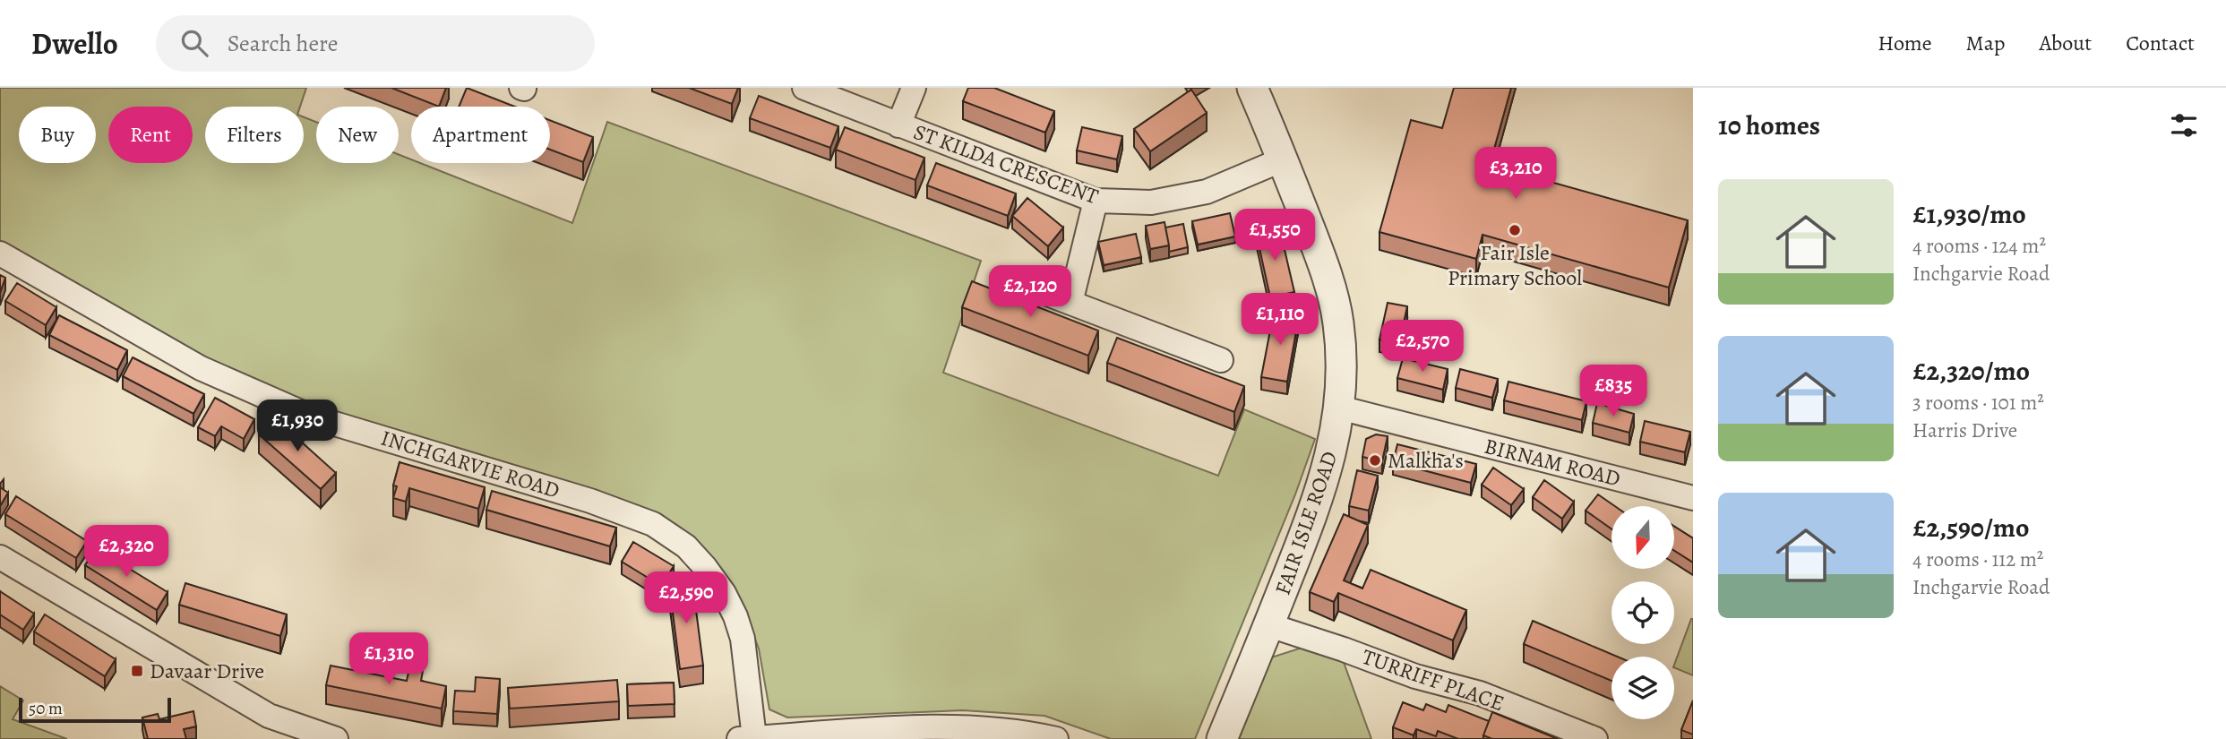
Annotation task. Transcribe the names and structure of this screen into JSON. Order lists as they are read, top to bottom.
{
  "streets": {
    "street": [
      "ST KILDA CRESCENT",
      "BIRNAM ROAD",
      "INCHGARVIE ROAD",
      "FAIR ISLE ROAD",
      "TURRIFF PLACE"
    ]
  },
  "crossings": [
    ["ST KILDA CRESCENT", "FAIR ISLE ROAD"],
    ["BIRNAM ROAD", "FAIR ISLE ROAD"],
    ["FAIR ISLE ROAD", "TURRIFF PLACE"]
  ],
  "places": {
    "other": ["Fair Isle Primary School", "Malkha's"],
    "transit": ["Davaar Drive"]
  },
  "scale_bar": "50 m",
  "north": "bottom",
  "page": {
    "header": "Dwello",
    "search": "Search here",
    "nav": [
      "Home",
      "Map",
      "About",
      "Contact"
    ],
    "heading": "10 homes",
    "chip": [
      "Buy",
      "Rent",
      "Filters",
      "New",
      "Apartment"
    ],
    "price": [
      "£3,210",
      "£1,550",
      "£2,120",
      "£1,110",
      "£2,570",
      "£835",
      "£1,930",
      "£2,320",
      "£2,590",
      "£1,310"
    ],
    "list": [
      {
        "name": "£1,930/mo",
        "note": "4 rooms · 124 m² · Inchgarvie Road"
      },
      {
        "name": "£2,320/mo",
        "note": "3 rooms · 101 m² · Harris Drive"
      },
      {
        "name": "£2,590/mo",
        "note": "4 rooms · 112 m² · Inchgarvie Road"
      }
    ],
    "scale": "50 m"
  }
}
